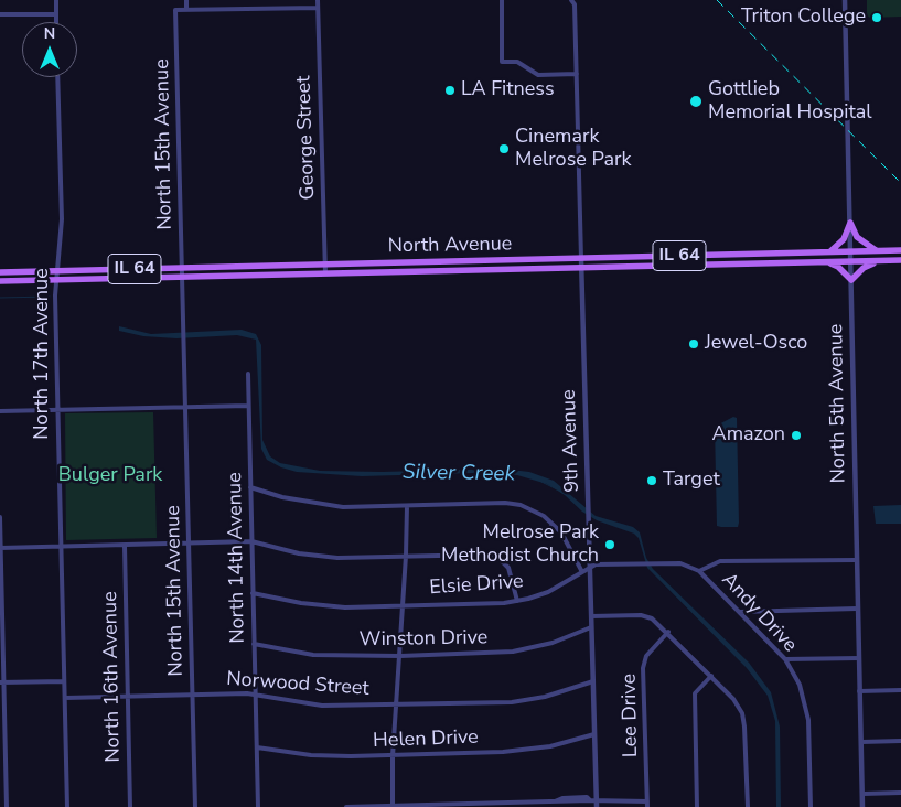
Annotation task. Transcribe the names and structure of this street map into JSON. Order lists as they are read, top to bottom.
{
  "streets": {
    "main road": ["North Avenue", "IL 64"],
    "street": [
      "George Street",
      "North 15th Avenue",
      "North 17th Avenue",
      "North 5th Avenue",
      "9th Avenue",
      "North 14th Avenue",
      "Elsie Drive",
      "Andy Drive",
      "Winston Drive",
      "North 16th Avenue",
      "Norwood Street",
      "Lee Drive",
      "Helen Drive"
    ]
  },
  "crossings": [
    ["George Street", "North Avenue"],
    ["North 15th Avenue", "North Avenue"],
    ["North 15th Avenue", "Norwood Street"],
    ["North Avenue", "North 17th Avenue"],
    ["North Avenue", "North 5th Avenue"],
    ["North Avenue", "9th Avenue"],
    ["North 17th Avenue", "Norwood Street"],
    ["9th Avenue", "Elsie Drive"],
    ["9th Avenue", "Winston Drive"],
    ["9th Avenue", "Norwood Street"],
    ["9th Avenue", "Helen Drive"],
    ["North 14th Avenue", "Elsie Drive"],
    ["North 14th Avenue", "Winston Drive"],
    ["North 14th Avenue", "Norwood Street"],
    ["North 14th Avenue", "Helen Drive"],
    ["Elsie Drive", "Andy Drive"],
    ["North 16th Avenue", "Norwood Street"]
  ],
  "water": ["Silver Creek"],
  "parks": ["Bulger Park"],
  "places": [
    "Triton College",
    "LA Fitness",
    "Gottlieb Memorial Hospital",
    "Cinemark Melrose Park",
    "Jewel-Osco",
    "Amazon",
    "Target",
    "Melrose Park Methodist Church"
  ],
  "north": "top"
}
